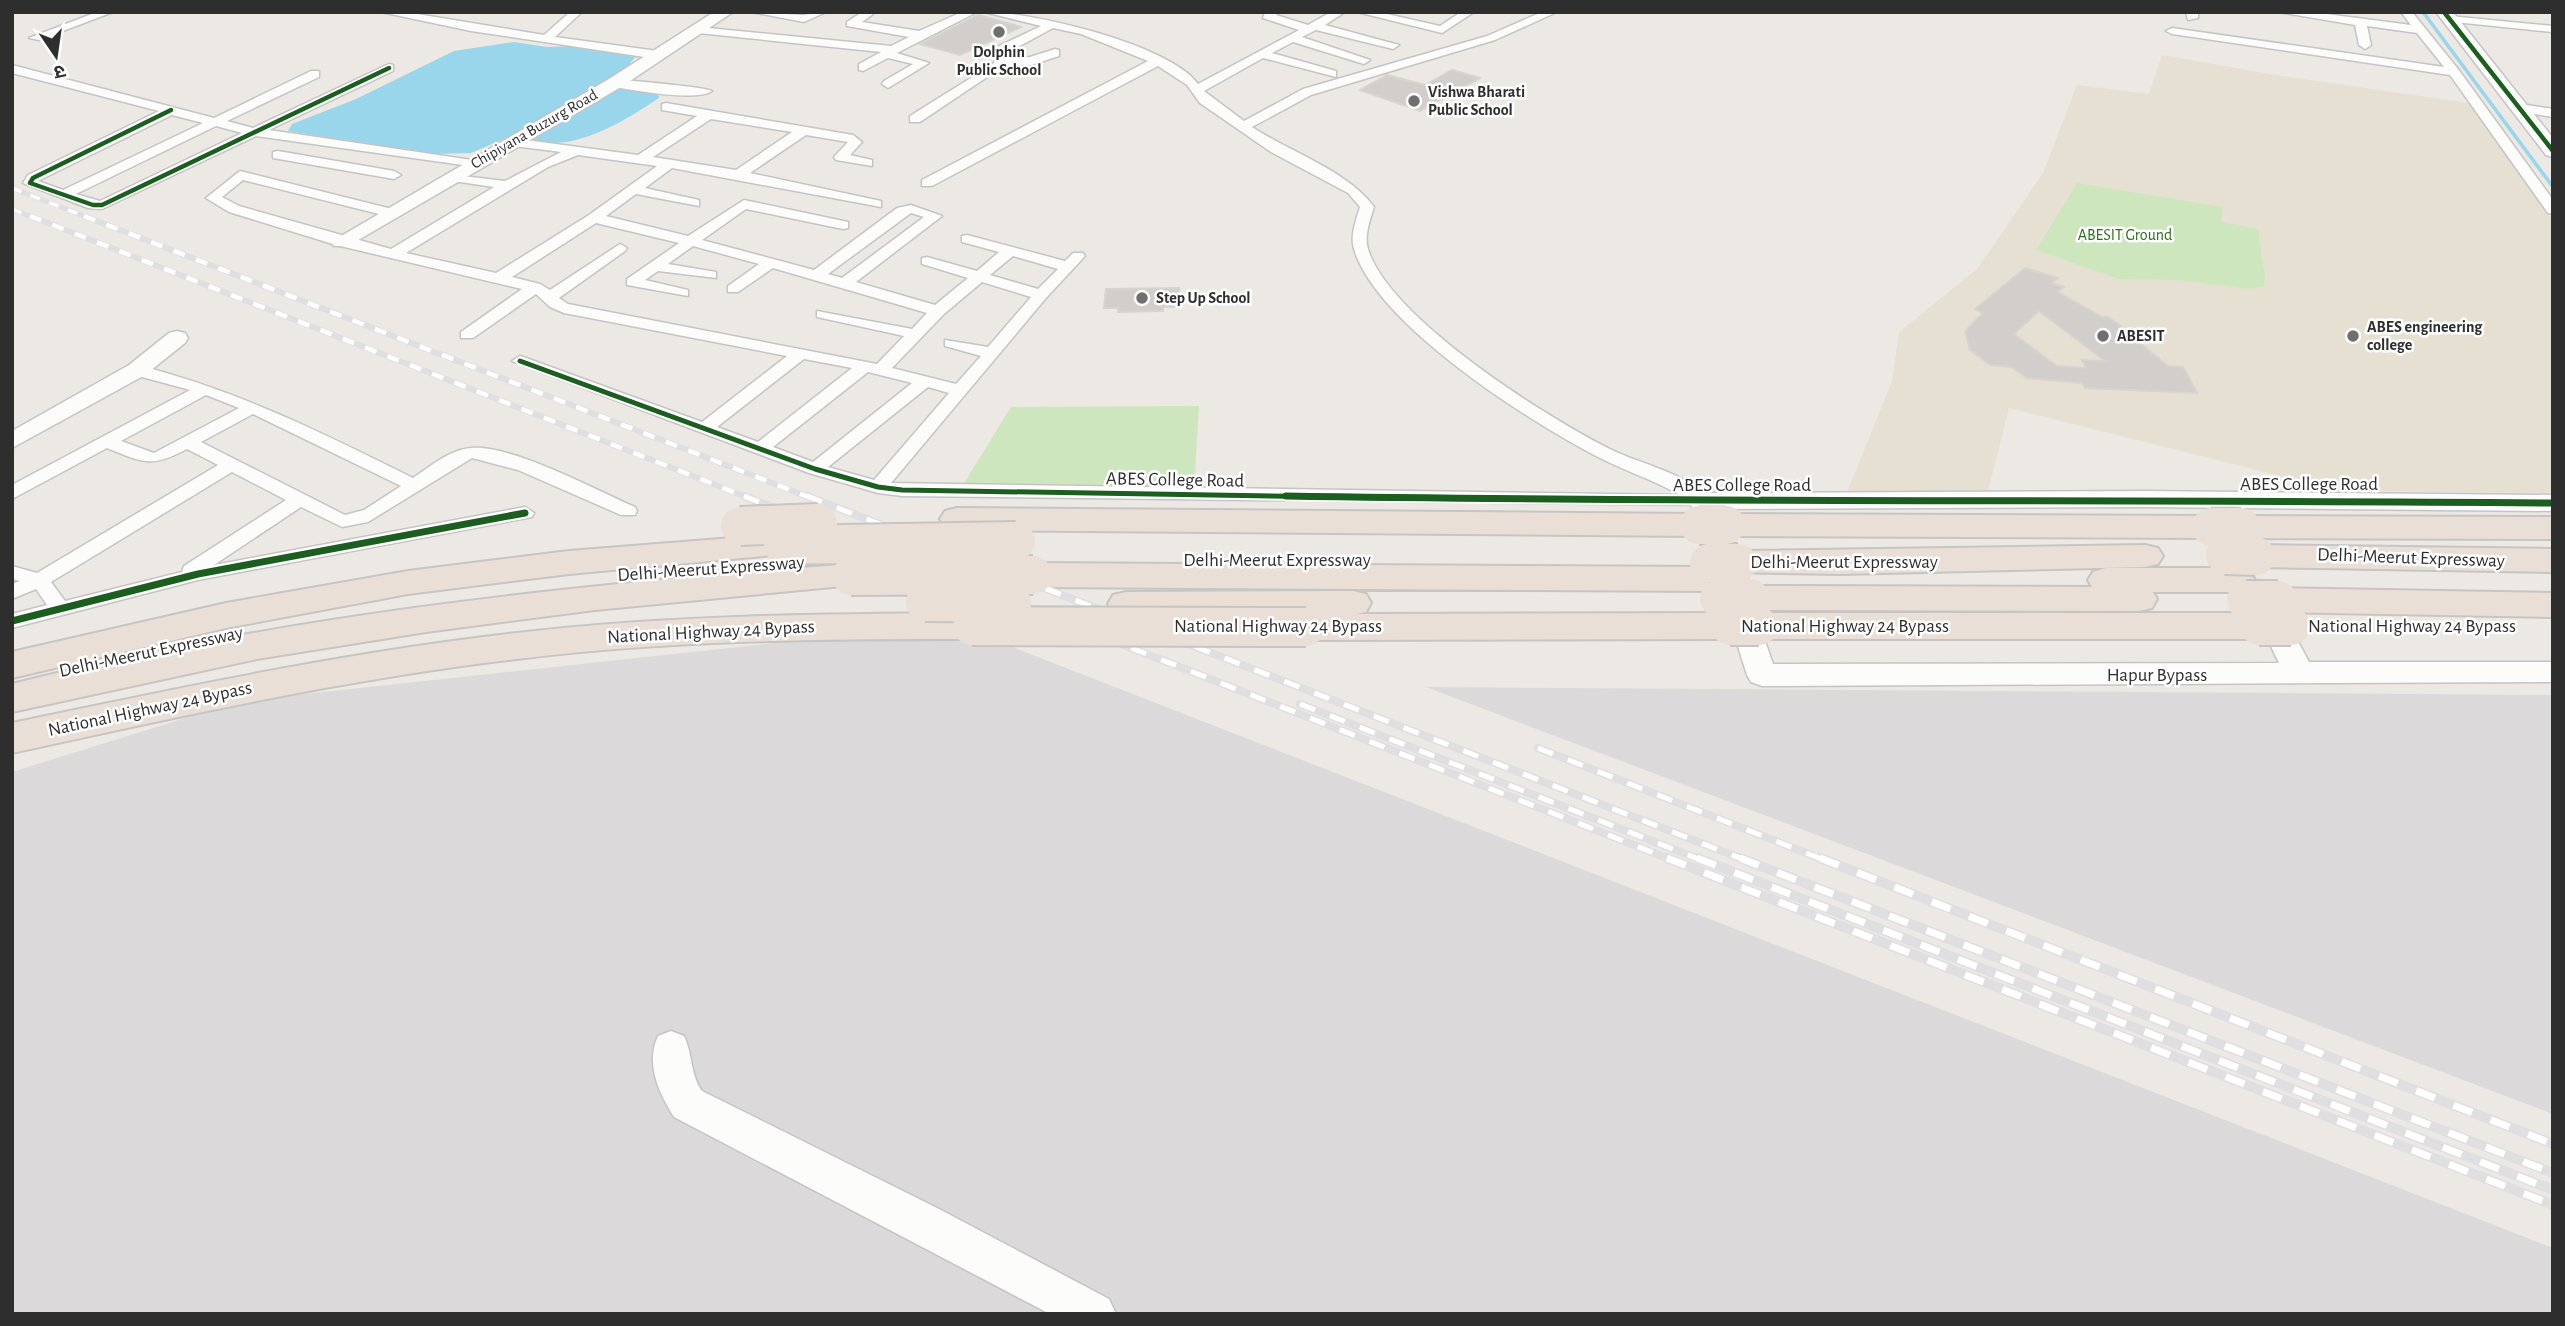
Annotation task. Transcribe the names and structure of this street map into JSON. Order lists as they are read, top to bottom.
{
  "streets": {
    "highway": ["Delhi-Meerut Expressway", "National Highway 24 Bypass"],
    "street": ["Chipiyana Buzurg Road", "ABES College Road", "Hapur Bypass"]
  },
  "crossings": [
    ["ABES College Road", "Delhi-Meerut Expressway"],
    ["ABES College Road", "National Highway 24 Bypass"],
    ["ABES College Road", "Hapur Bypass"],
    ["Delhi-Meerut Expressway", "National Highway 24 Bypass"],
    ["Delhi-Meerut Expressway", "Hapur Bypass"],
    ["National Highway 24 Bypass", "Hapur Bypass"]
  ],
  "parks": ["ABESIT Ground"],
  "places": [
    "Dolphin Public School",
    "Vishwa Bharati Public School",
    "Step Up School",
    "ABESIT",
    "ABES engineering college"
  ],
  "north": "bottom"
}
